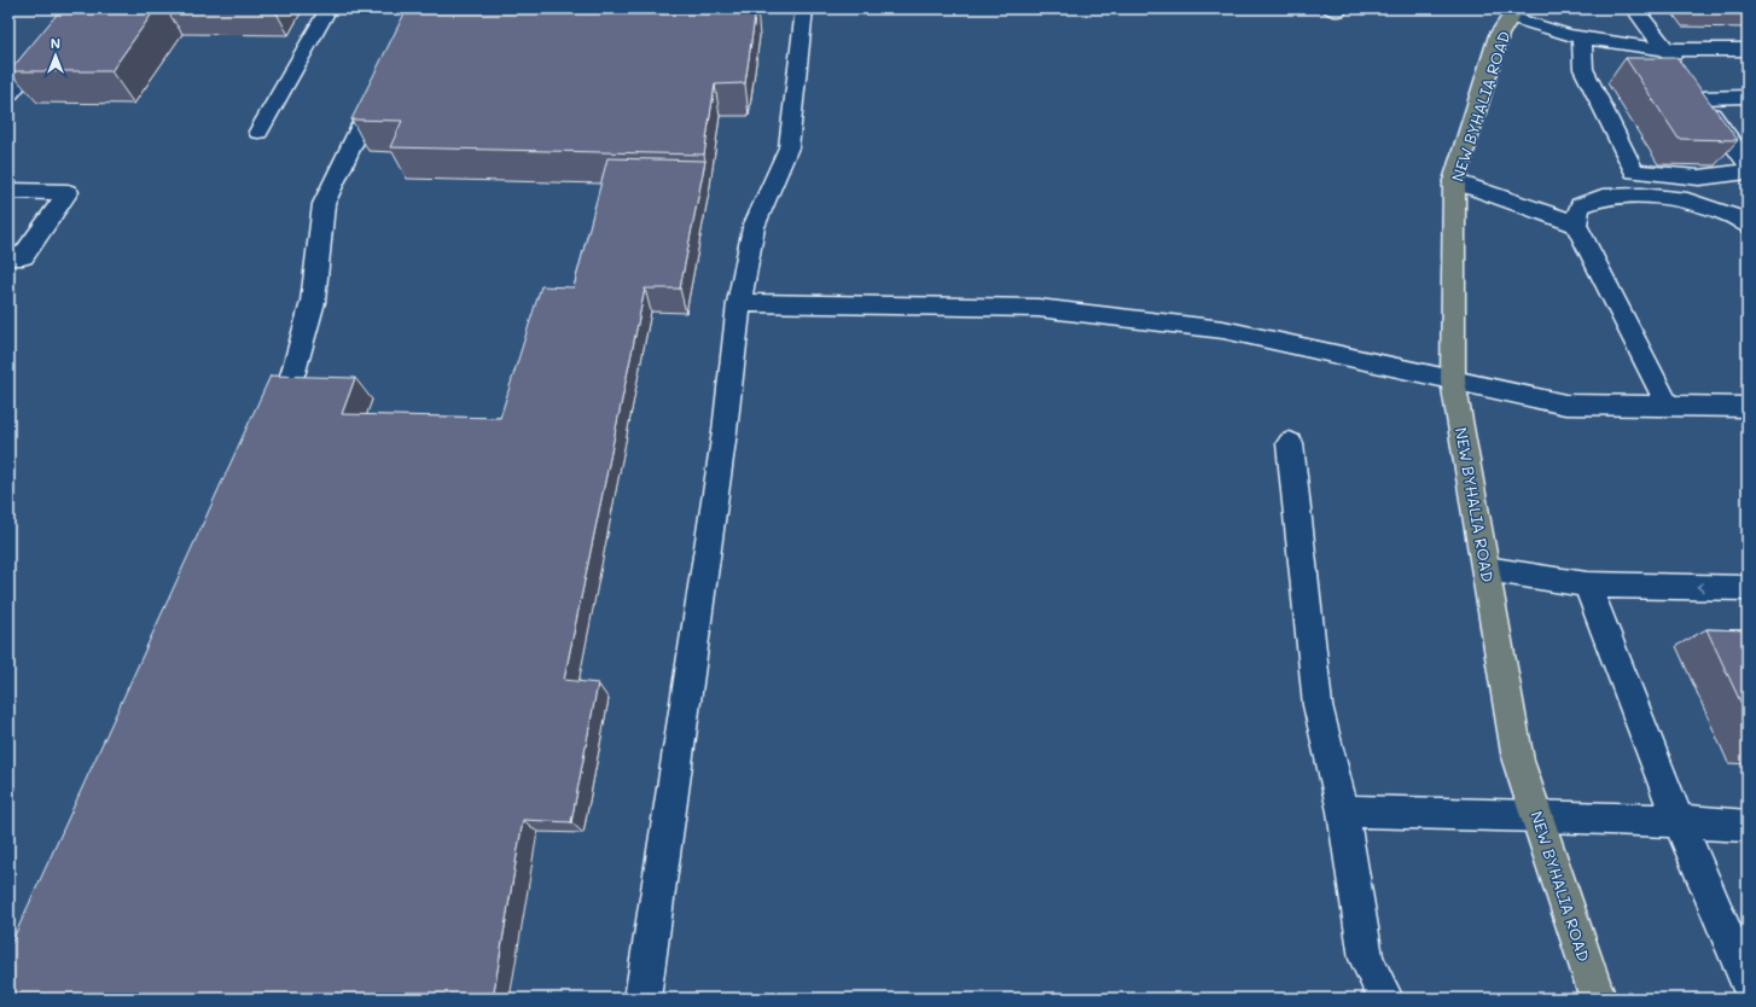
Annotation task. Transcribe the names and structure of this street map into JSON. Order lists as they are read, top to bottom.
{
  "streets": {
    "main road": ["NEW BYHALIA ROAD"]
  },
  "north": "top"
}
